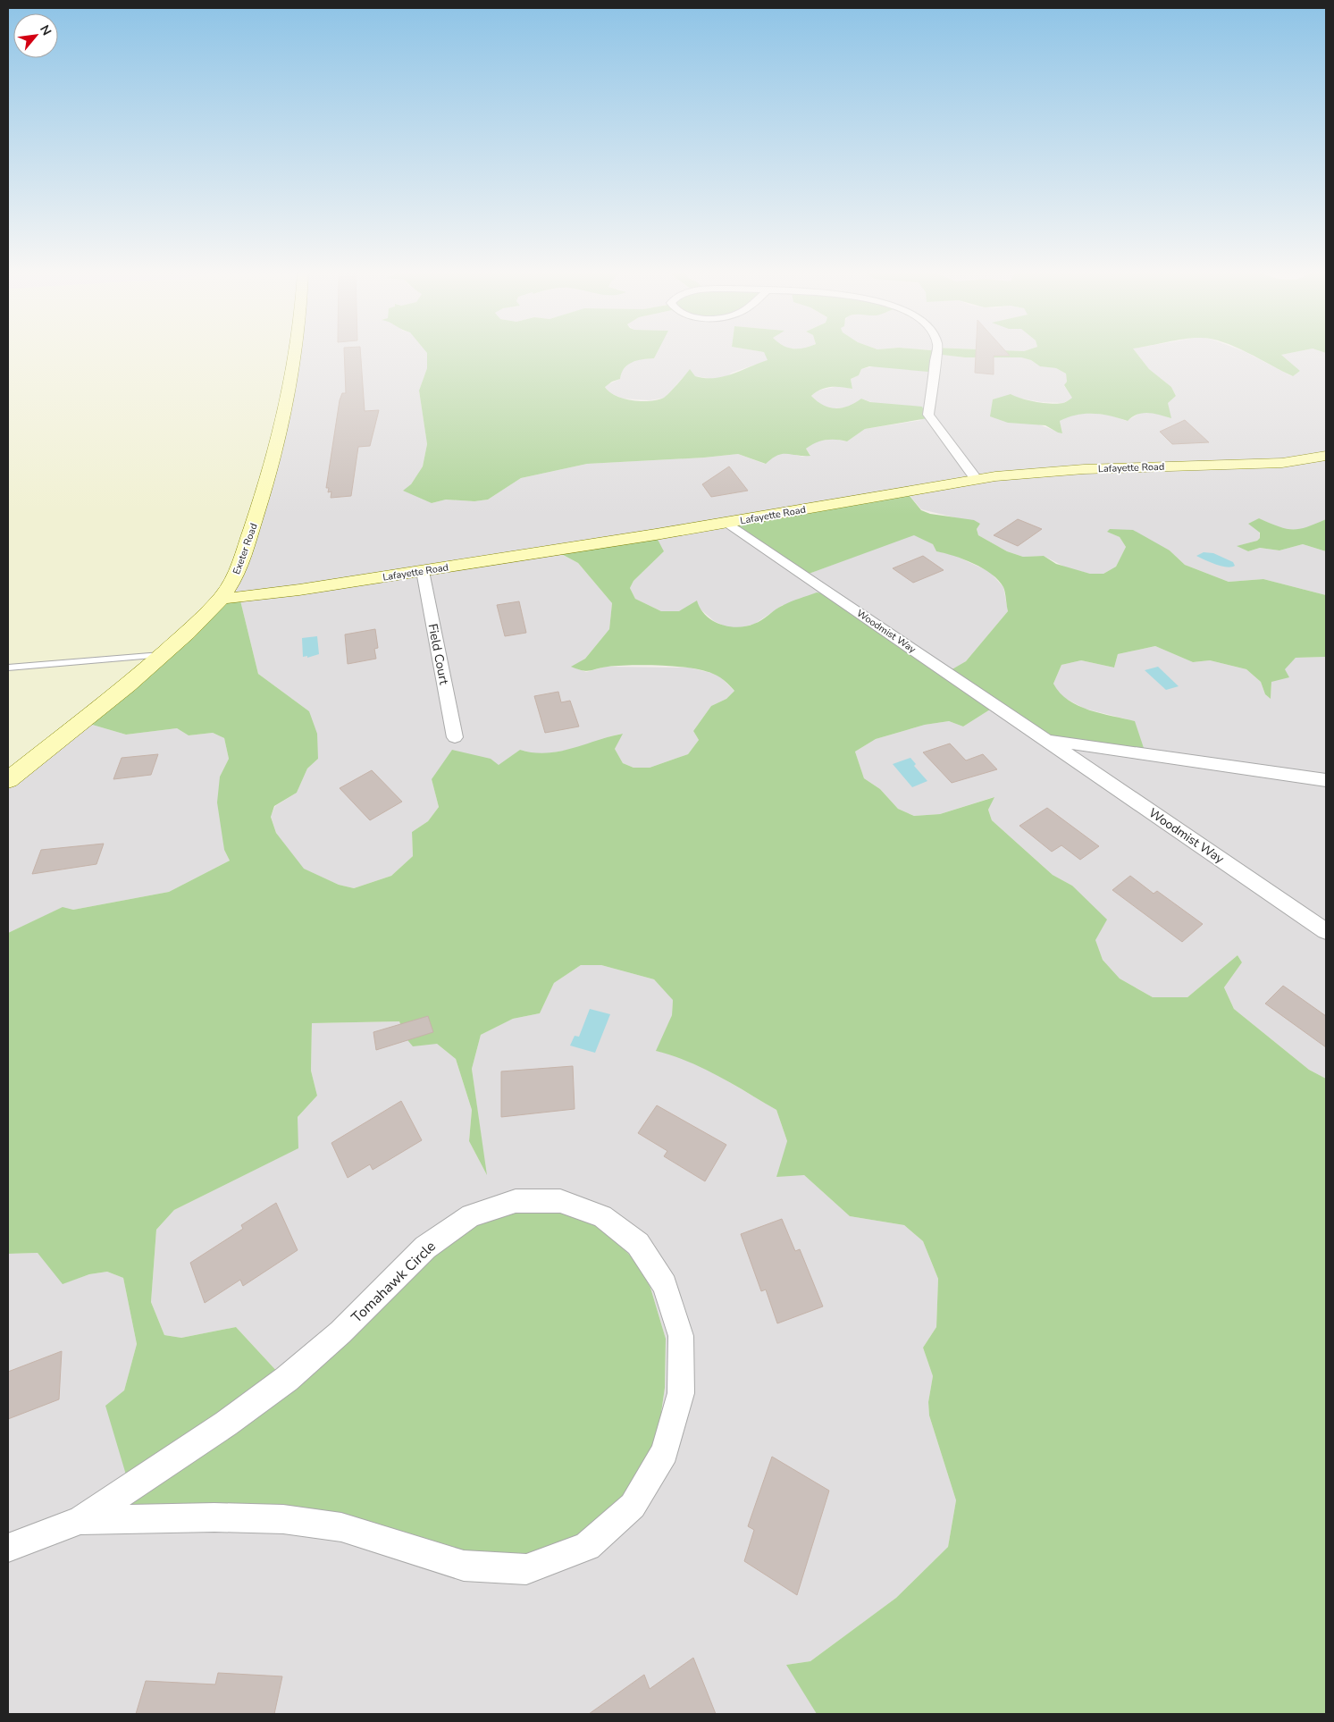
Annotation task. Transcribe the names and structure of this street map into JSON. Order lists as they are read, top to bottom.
{
  "streets": {
    "street": [
      "Lafayette Road",
      "Exeter Road",
      "Woodmist Way",
      "Field Court",
      "Tomahawk Circle"
    ]
  },
  "crossings": [
    ["Lafayette Road", "Exeter Road"],
    ["Lafayette Road", "Woodmist Way"],
    ["Lafayette Road", "Field Court"]
  ],
  "north": "top right"
}
